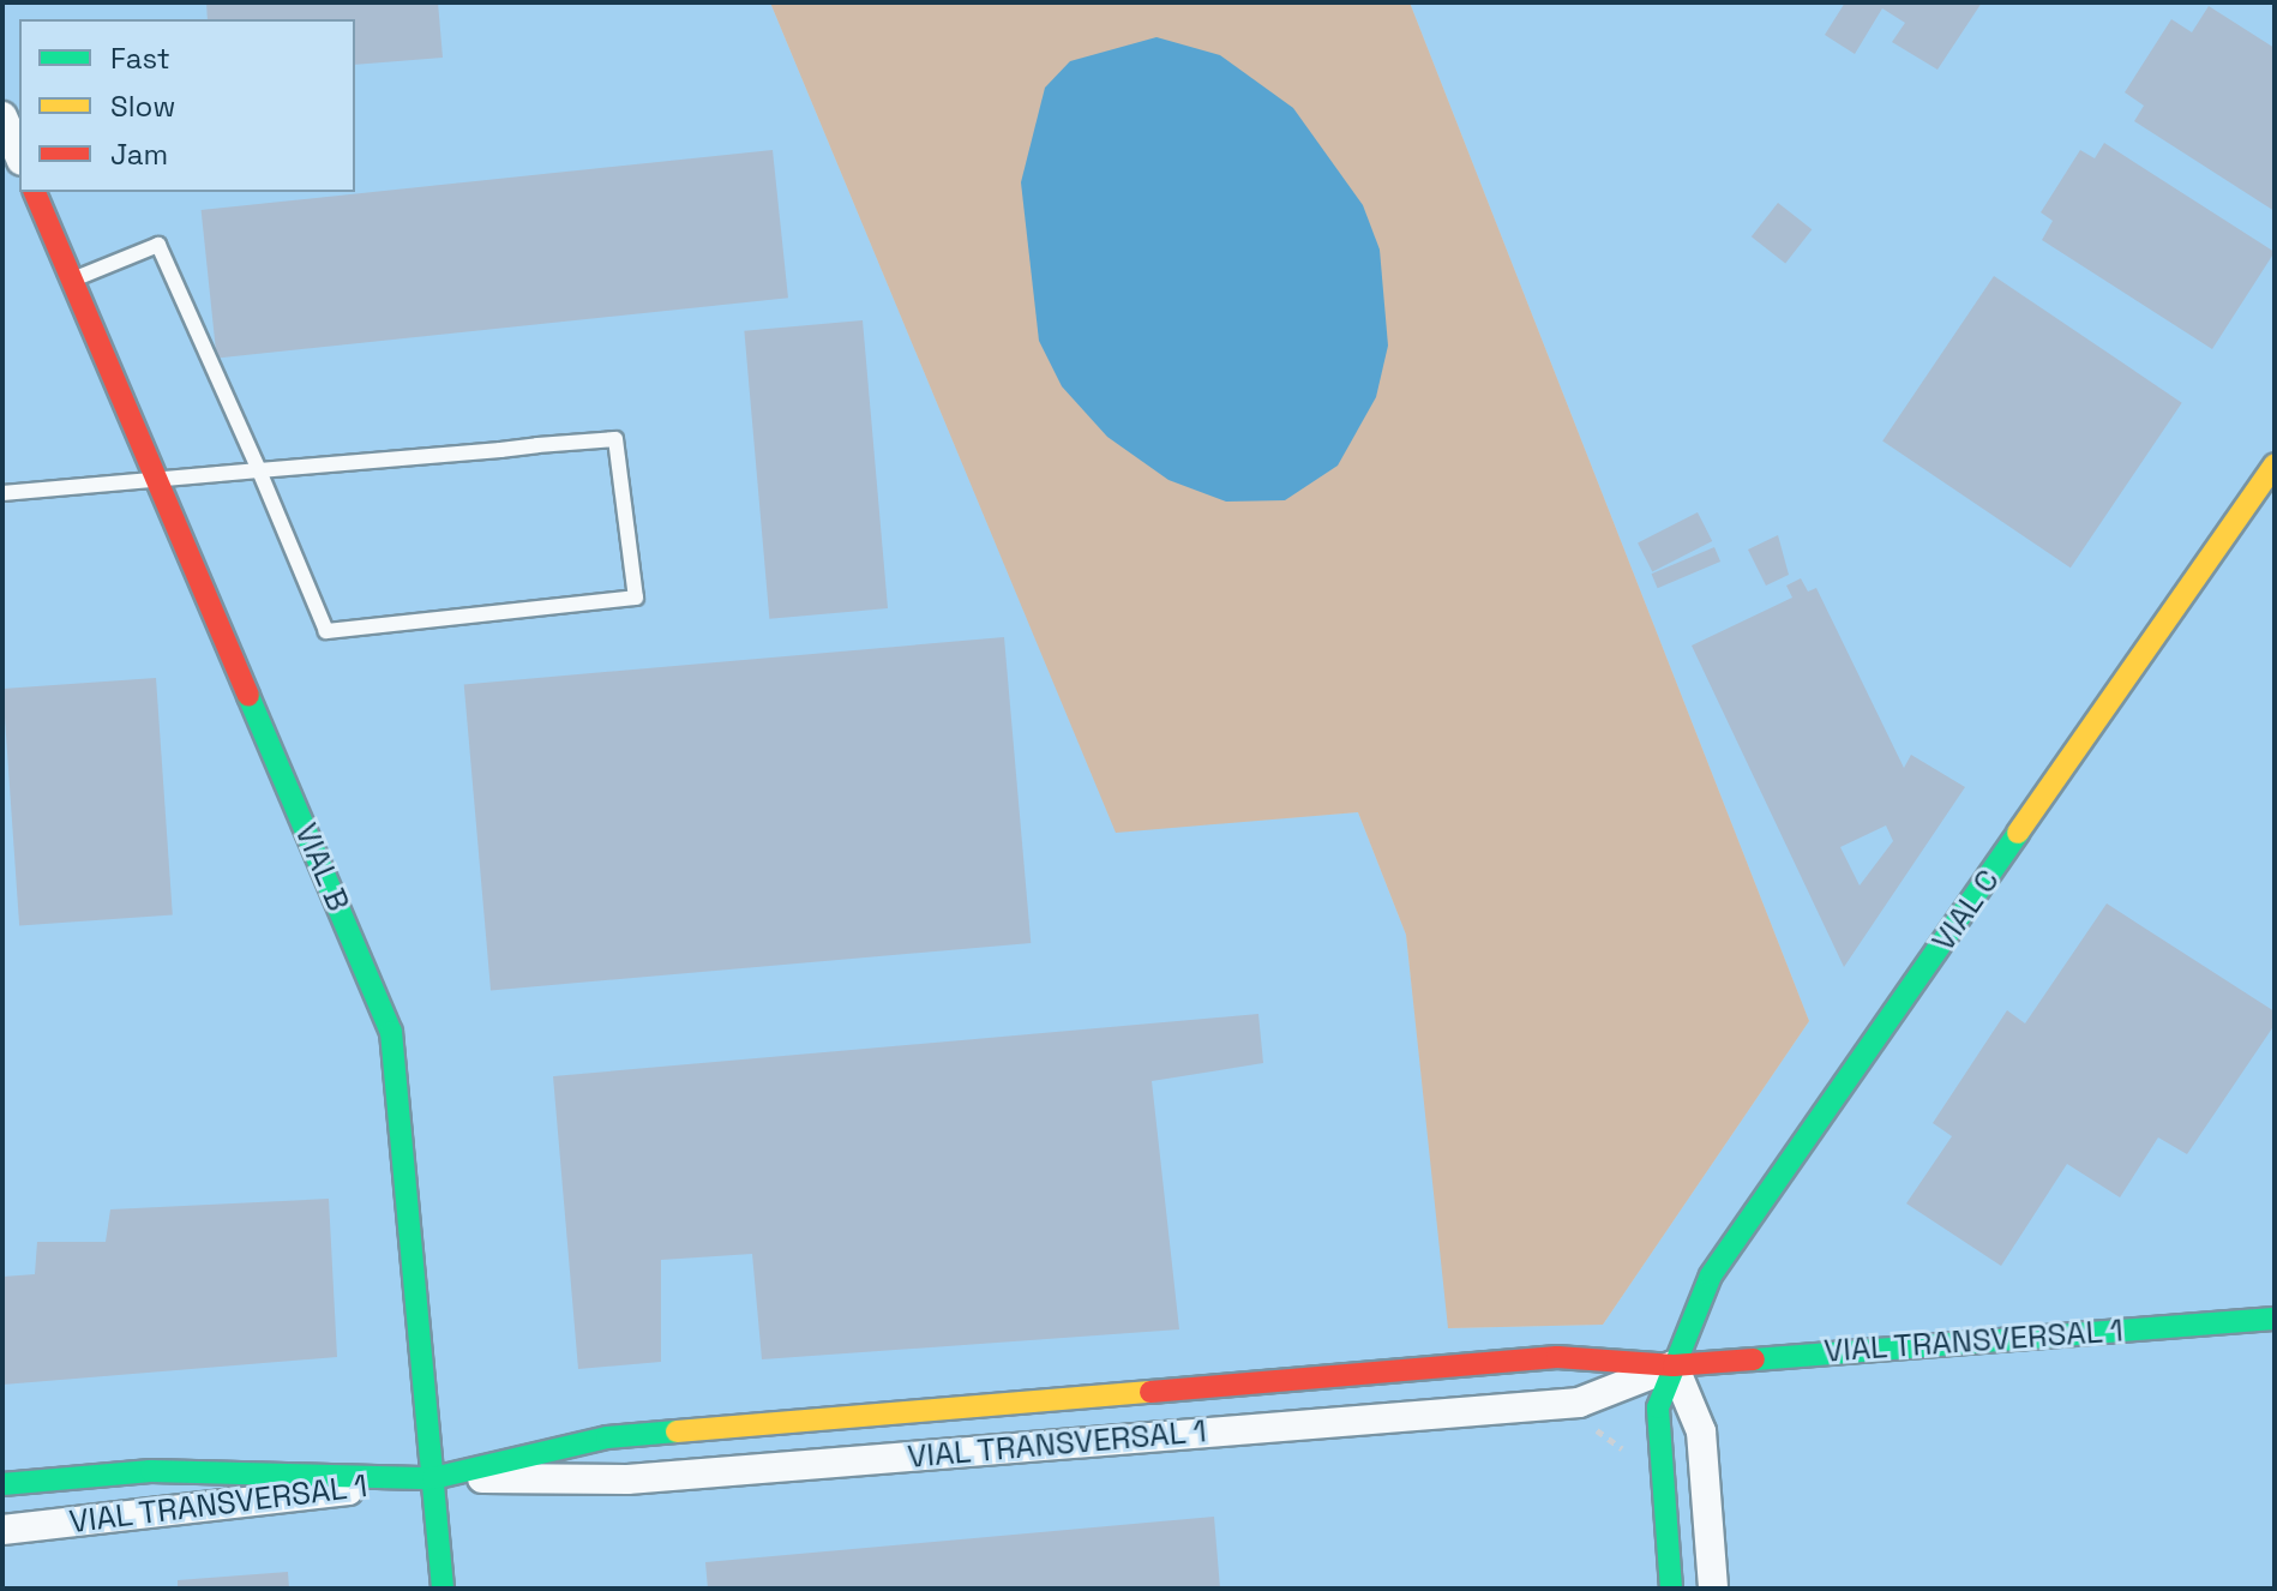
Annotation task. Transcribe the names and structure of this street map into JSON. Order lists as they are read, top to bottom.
{
  "streets": {
    "street": ["VIAL B", "VIAL C", "VIAL TRANSVERSAL 1"]
  },
  "crossings": [
    ["VIAL B", "VIAL TRANSVERSAL 1"],
    ["VIAL C", "VIAL TRANSVERSAL 1"]
  ],
  "legend": ["Fast", "Slow", "Jam"]
}
